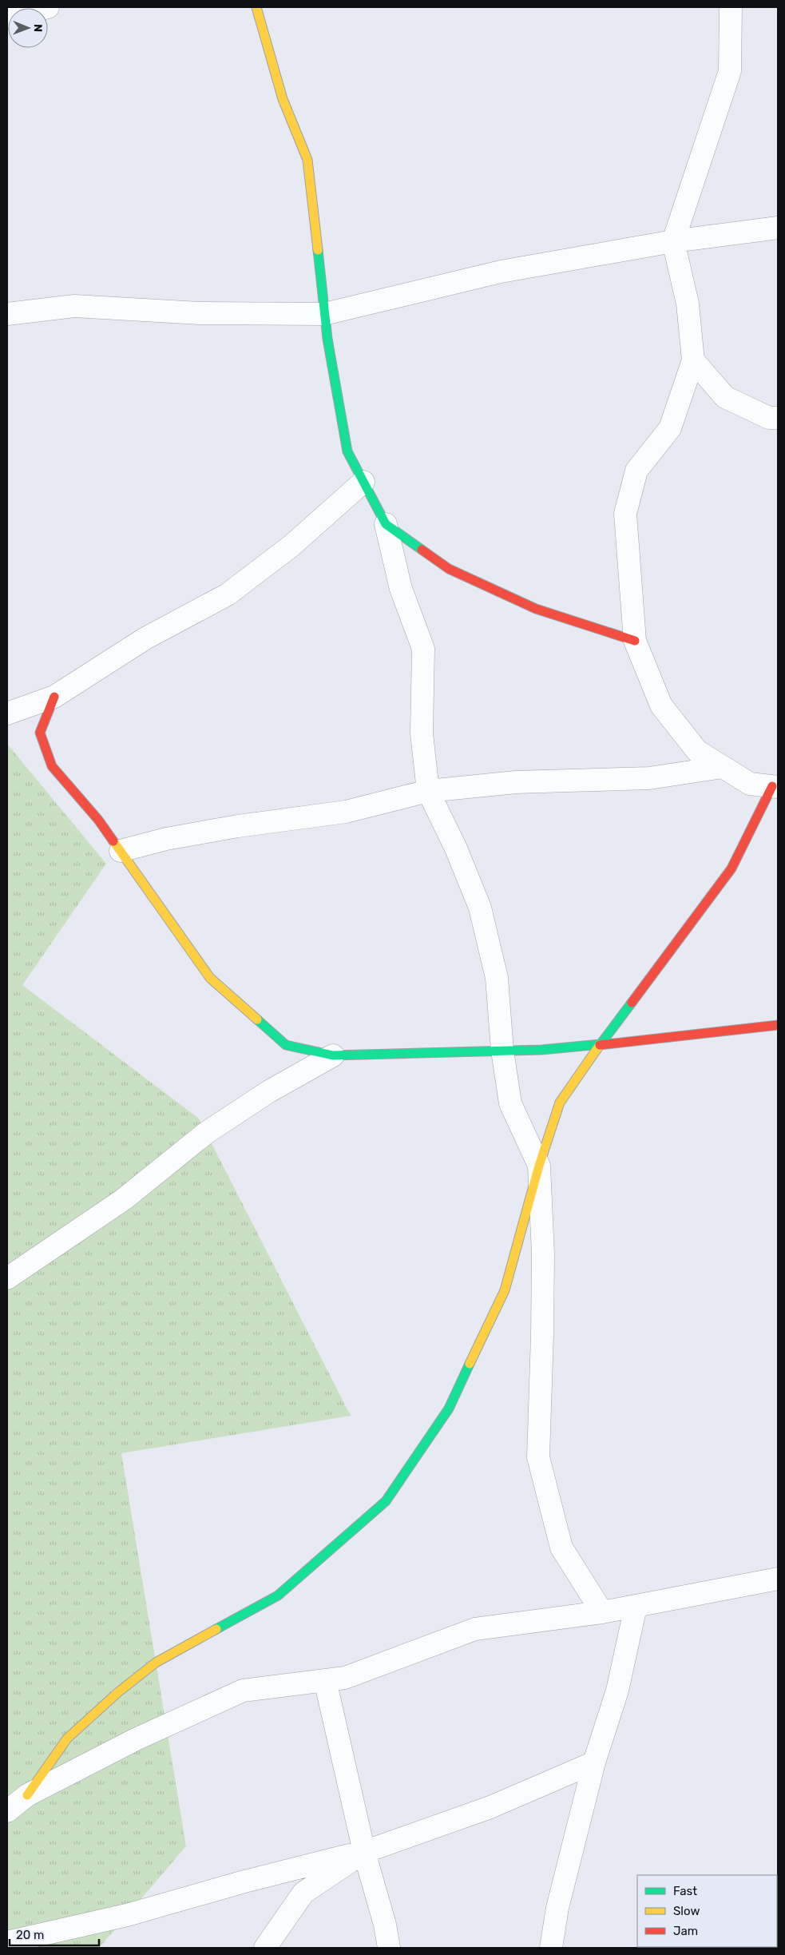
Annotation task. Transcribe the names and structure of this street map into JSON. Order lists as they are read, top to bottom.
{
  "legend": ["Fast", "Slow", "Jam"],
  "scale_bar": "20 m",
  "north": "right"
}
